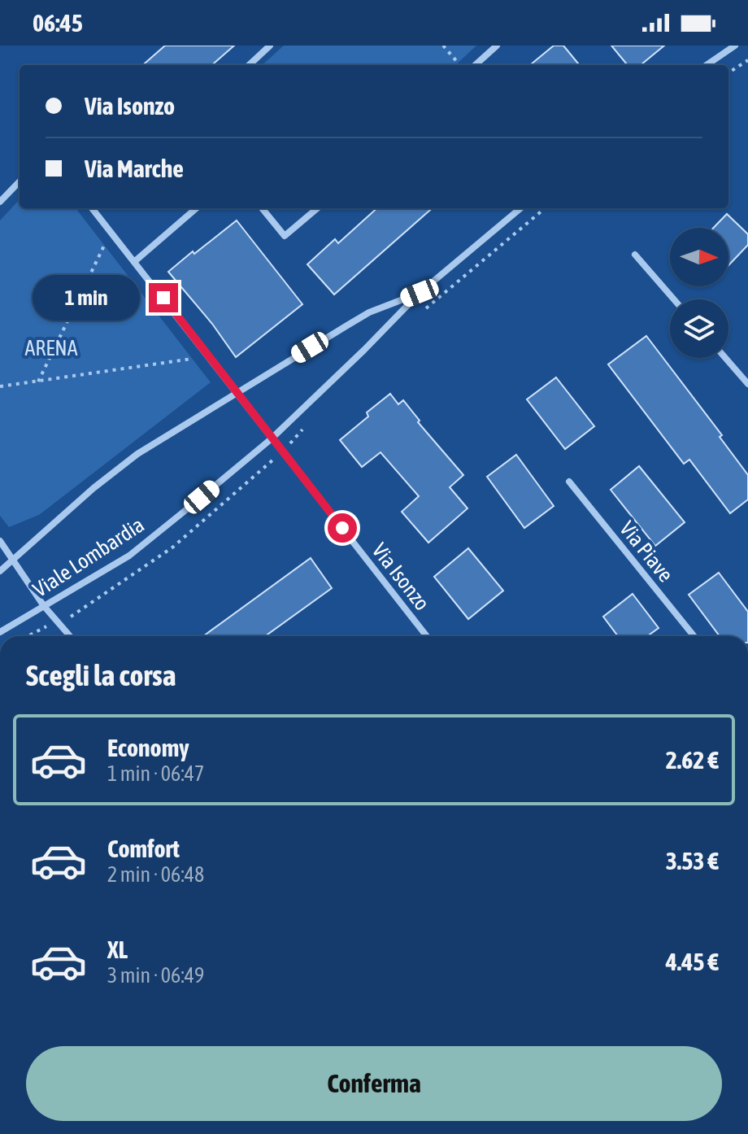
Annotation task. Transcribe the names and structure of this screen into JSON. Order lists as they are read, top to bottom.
{
  "streets": {
    "street": ["Via Piave", "Viale Lombardia", "Via Isonzo"]
  },
  "crossings": [
    ["Viale Lombardia", "Via Isonzo"]
  ],
  "parks": ["ARENA"],
  "north": "right",
  "page": {
    "status": "06:45",
    "banner": ["Via Isonzo", "Via Marche"],
    "bubble": "1 min",
    "heading": "Scegli la corsa",
    "list": [
      {
        "name": "Economy",
        "note": "1 min · 06:47",
        "value": "2.62 €"
      },
      {
        "name": "Comfort",
        "note": "2 min · 06:48",
        "value": "3.53 €"
      },
      {
        "name": "XL",
        "note": "3 min · 06:49",
        "value": "4.45 €"
      }
    ],
    "buttons": "Conferma"
  }
}
